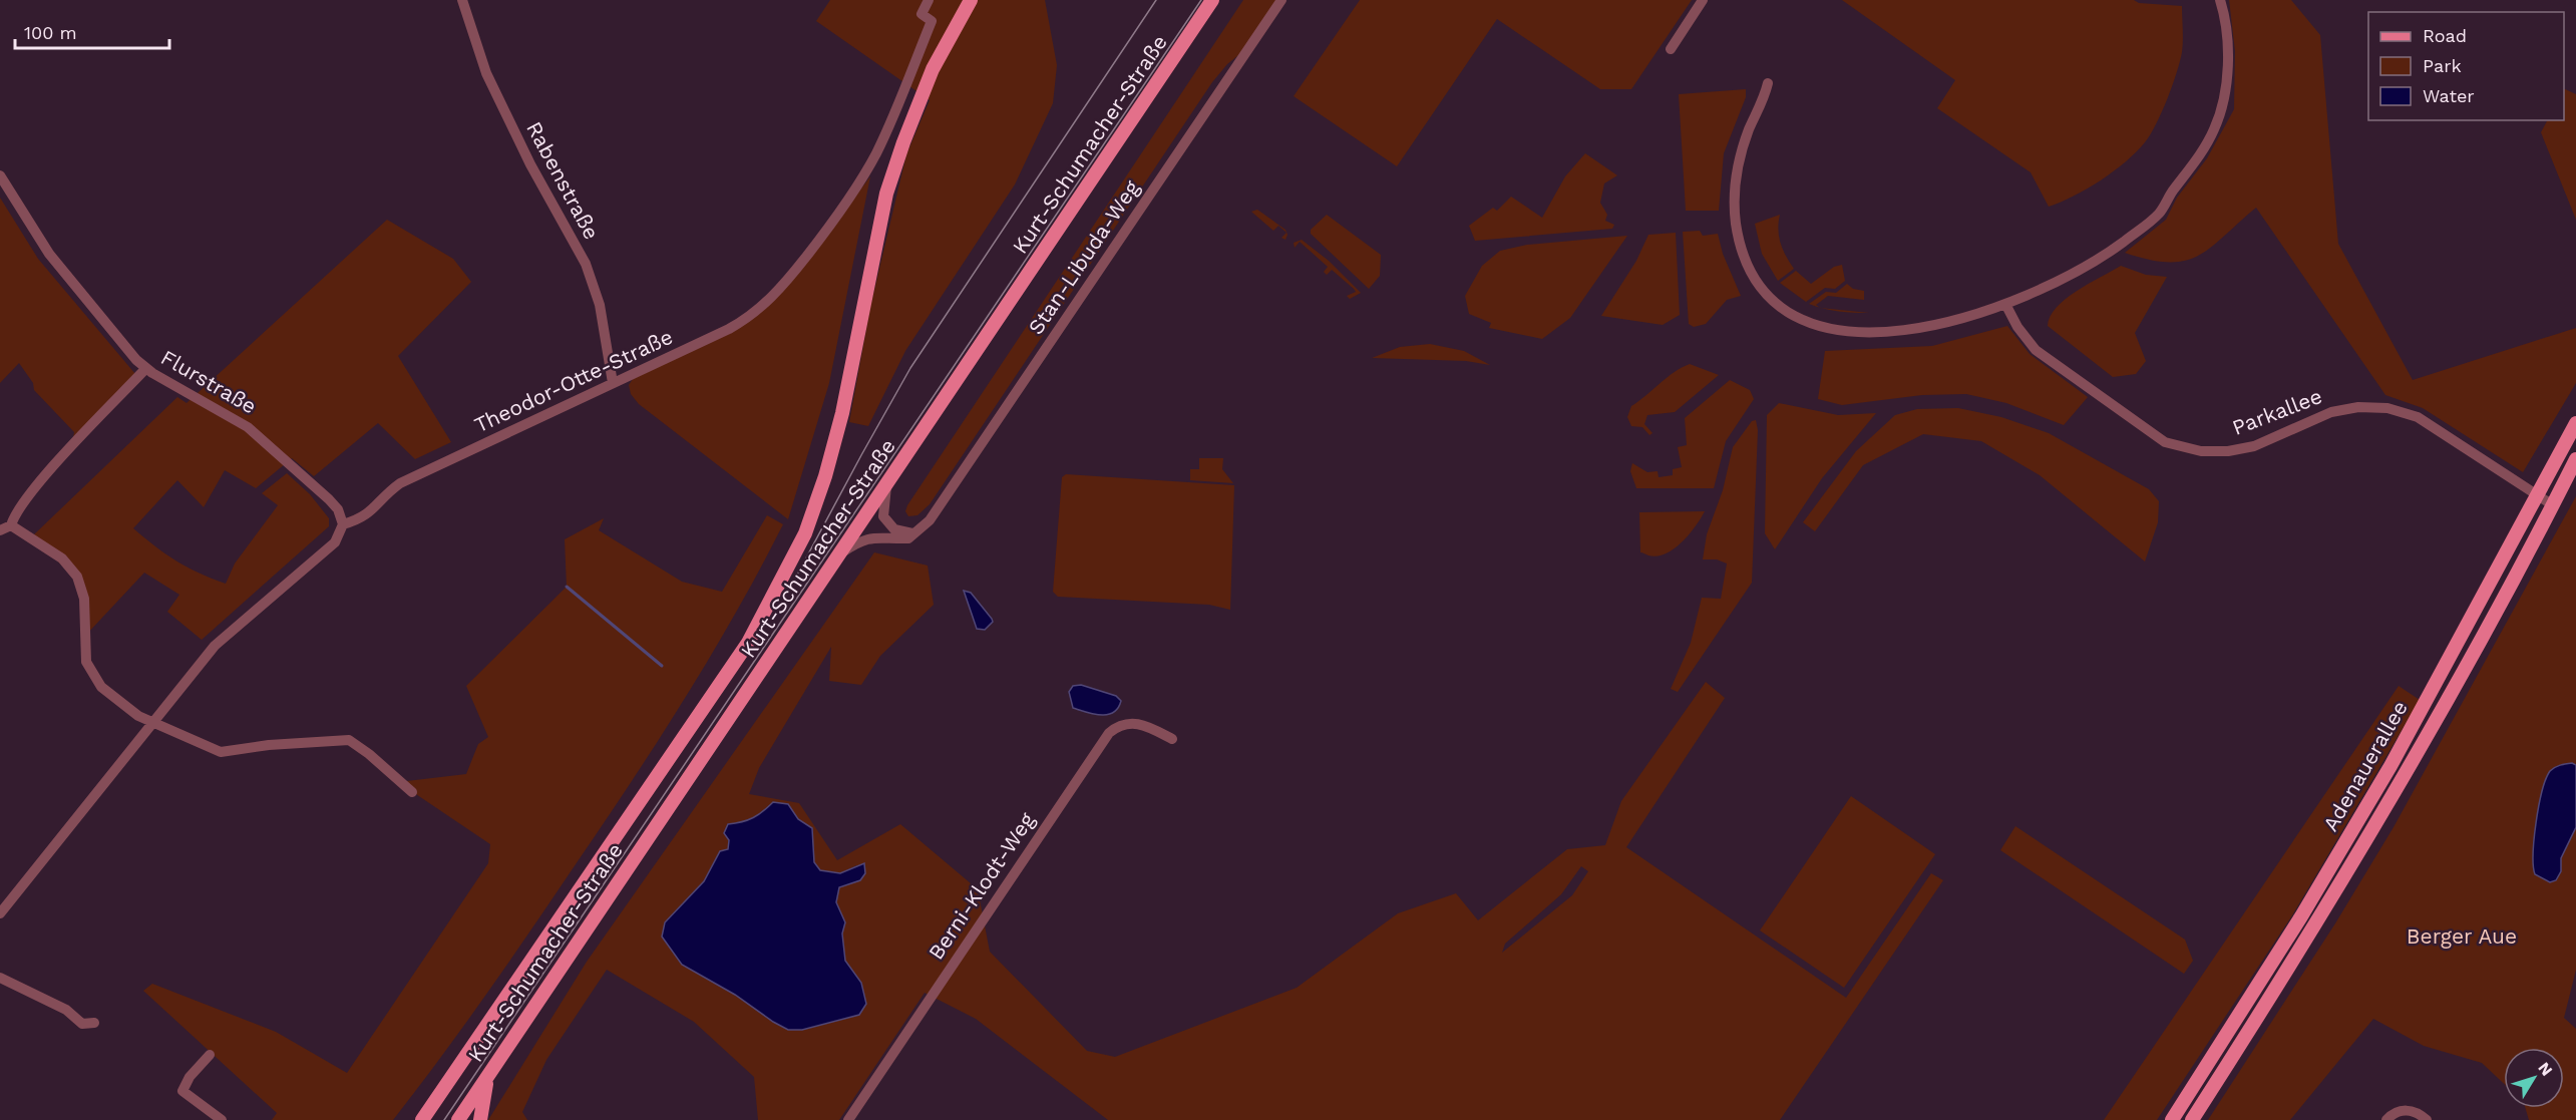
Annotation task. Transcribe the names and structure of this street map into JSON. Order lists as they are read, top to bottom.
{
  "streets": {
    "main road": ["Kurt-Schumacher-Straße", "Adenauerallee"],
    "street": [
      "Rabenstraße",
      "Stan-Libuda-Weg",
      "Theodor-Otte-Straße",
      "Flurstraße",
      "Parkallee",
      "Berni-Klodt-Weg"
    ]
  },
  "crossings": [
    ["Rabenstraße", "Theodor-Otte-Straße"],
    ["Theodor-Otte-Straße", "Flurstraße"],
    ["Parkallee", "Adenauerallee"]
  ],
  "parks": ["Berger Aue"],
  "legend": ["Road", "Park", "Water"],
  "scale_bar": "100 m",
  "north": "top right"
}
